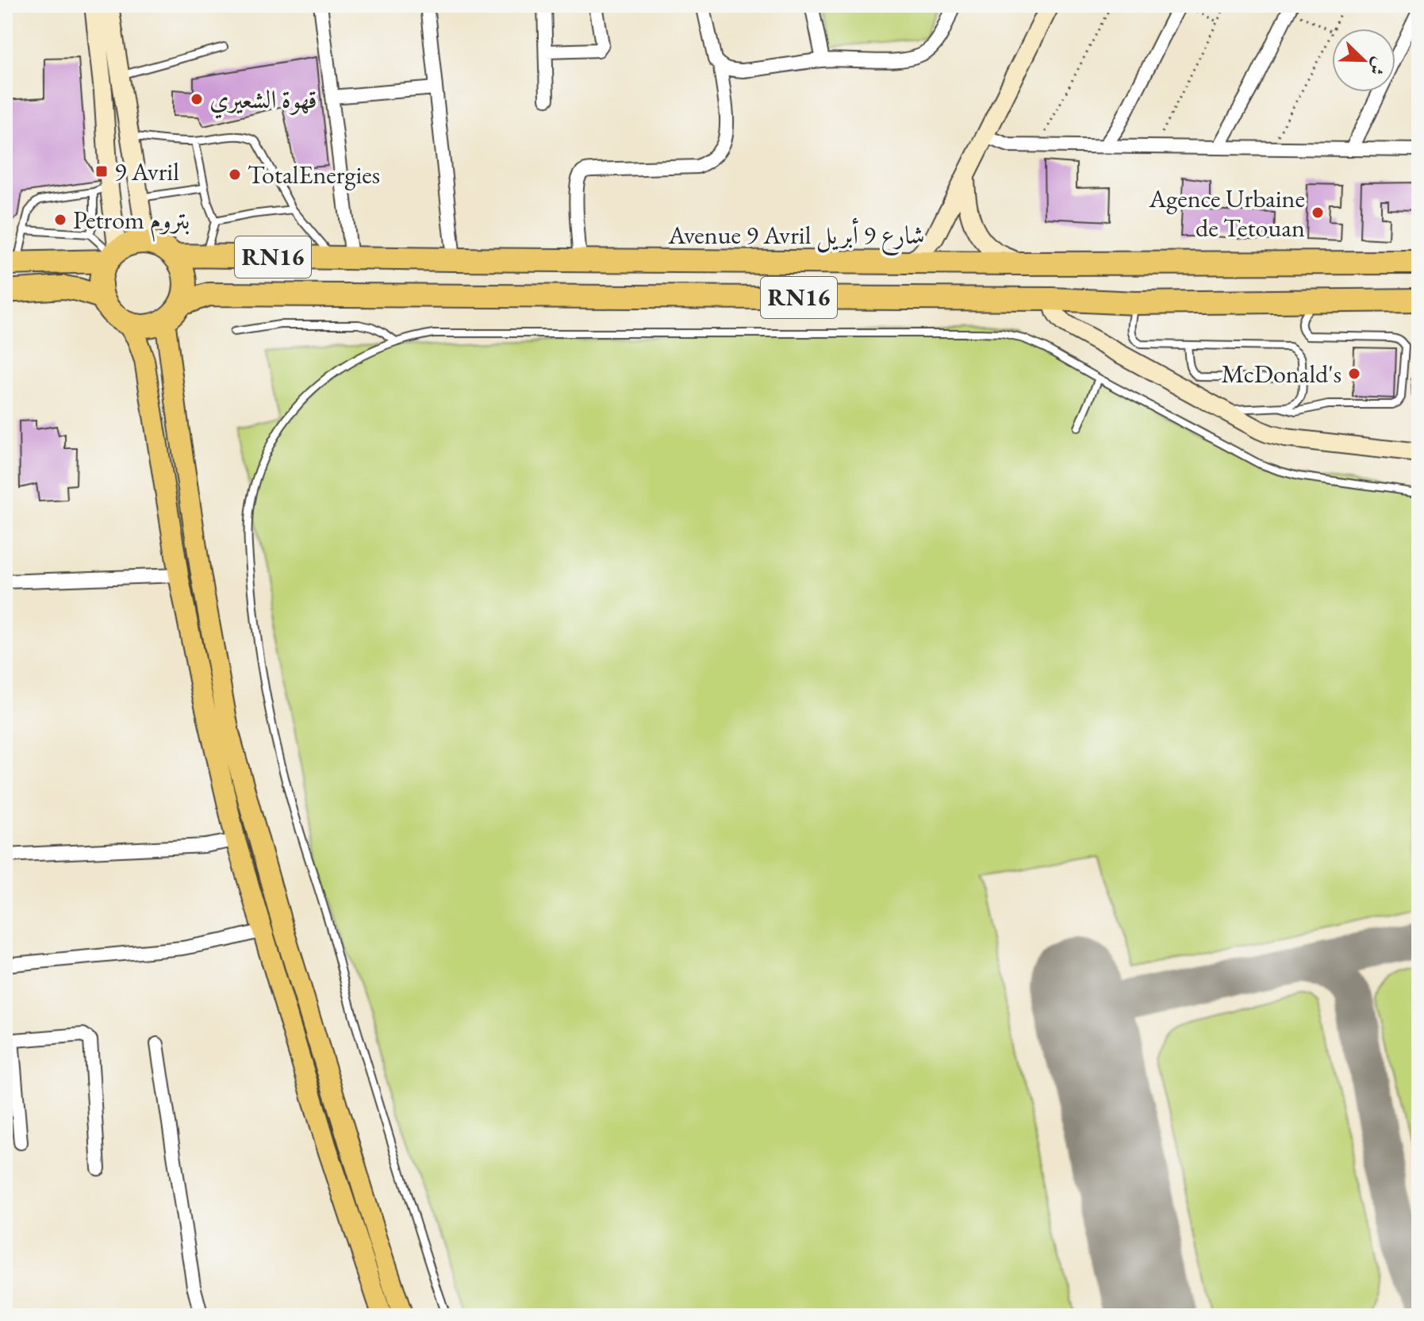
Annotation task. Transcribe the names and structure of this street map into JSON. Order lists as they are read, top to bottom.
{
  "streets": {
    "highway": ["Avenue 9 Avril شارع 9 أبريل", "RN16"]
  },
  "crossings": [
    ["Avenue 9 Avril شارع 9 أبريل", "RN16"]
  ],
  "places": {
    "other": [
      "قهوة الشعيري",
      "TotalEnergies",
      "Agence Urbaine de Tetouan",
      "Petrom بتروم",
      "McDonald's"
    ],
    "transit": ["9 Avril"]
  },
  "north": "bottom right"
}
